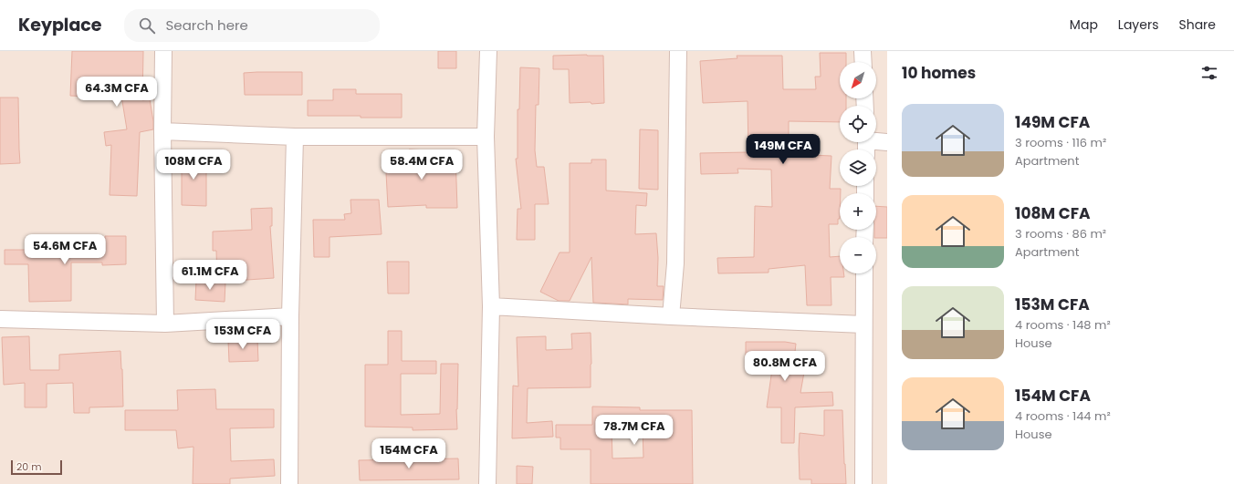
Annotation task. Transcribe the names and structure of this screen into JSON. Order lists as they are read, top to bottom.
{
  "scale_bar": "20 m",
  "north": "bottom left",
  "page": {
    "header": "Keyplace",
    "search": "Search here",
    "nav": ["Map", "Layers", "Share"],
    "heading": "10 homes",
    "map_buttons": ["+", "−"],
    "price": [
      "64.3M CFA",
      "149M CFA",
      "108M CFA",
      "58.4M CFA",
      "54.6M CFA",
      "61.1M CFA",
      "153M CFA",
      "80.8M CFA",
      "78.7M CFA",
      "154M CFA"
    ],
    "list": [
      {
        "name": "149M CFA",
        "note": "3 rooms · 116 m² · Apartment"
      },
      {
        "name": "108M CFA",
        "note": "3 rooms · 86 m² · Apartment"
      },
      {
        "name": "153M CFA",
        "note": "4 rooms · 148 m² · House"
      },
      {
        "name": "154M CFA",
        "note": "4 rooms · 144 m² · House"
      }
    ],
    "scale": "20 m"
  }
}
